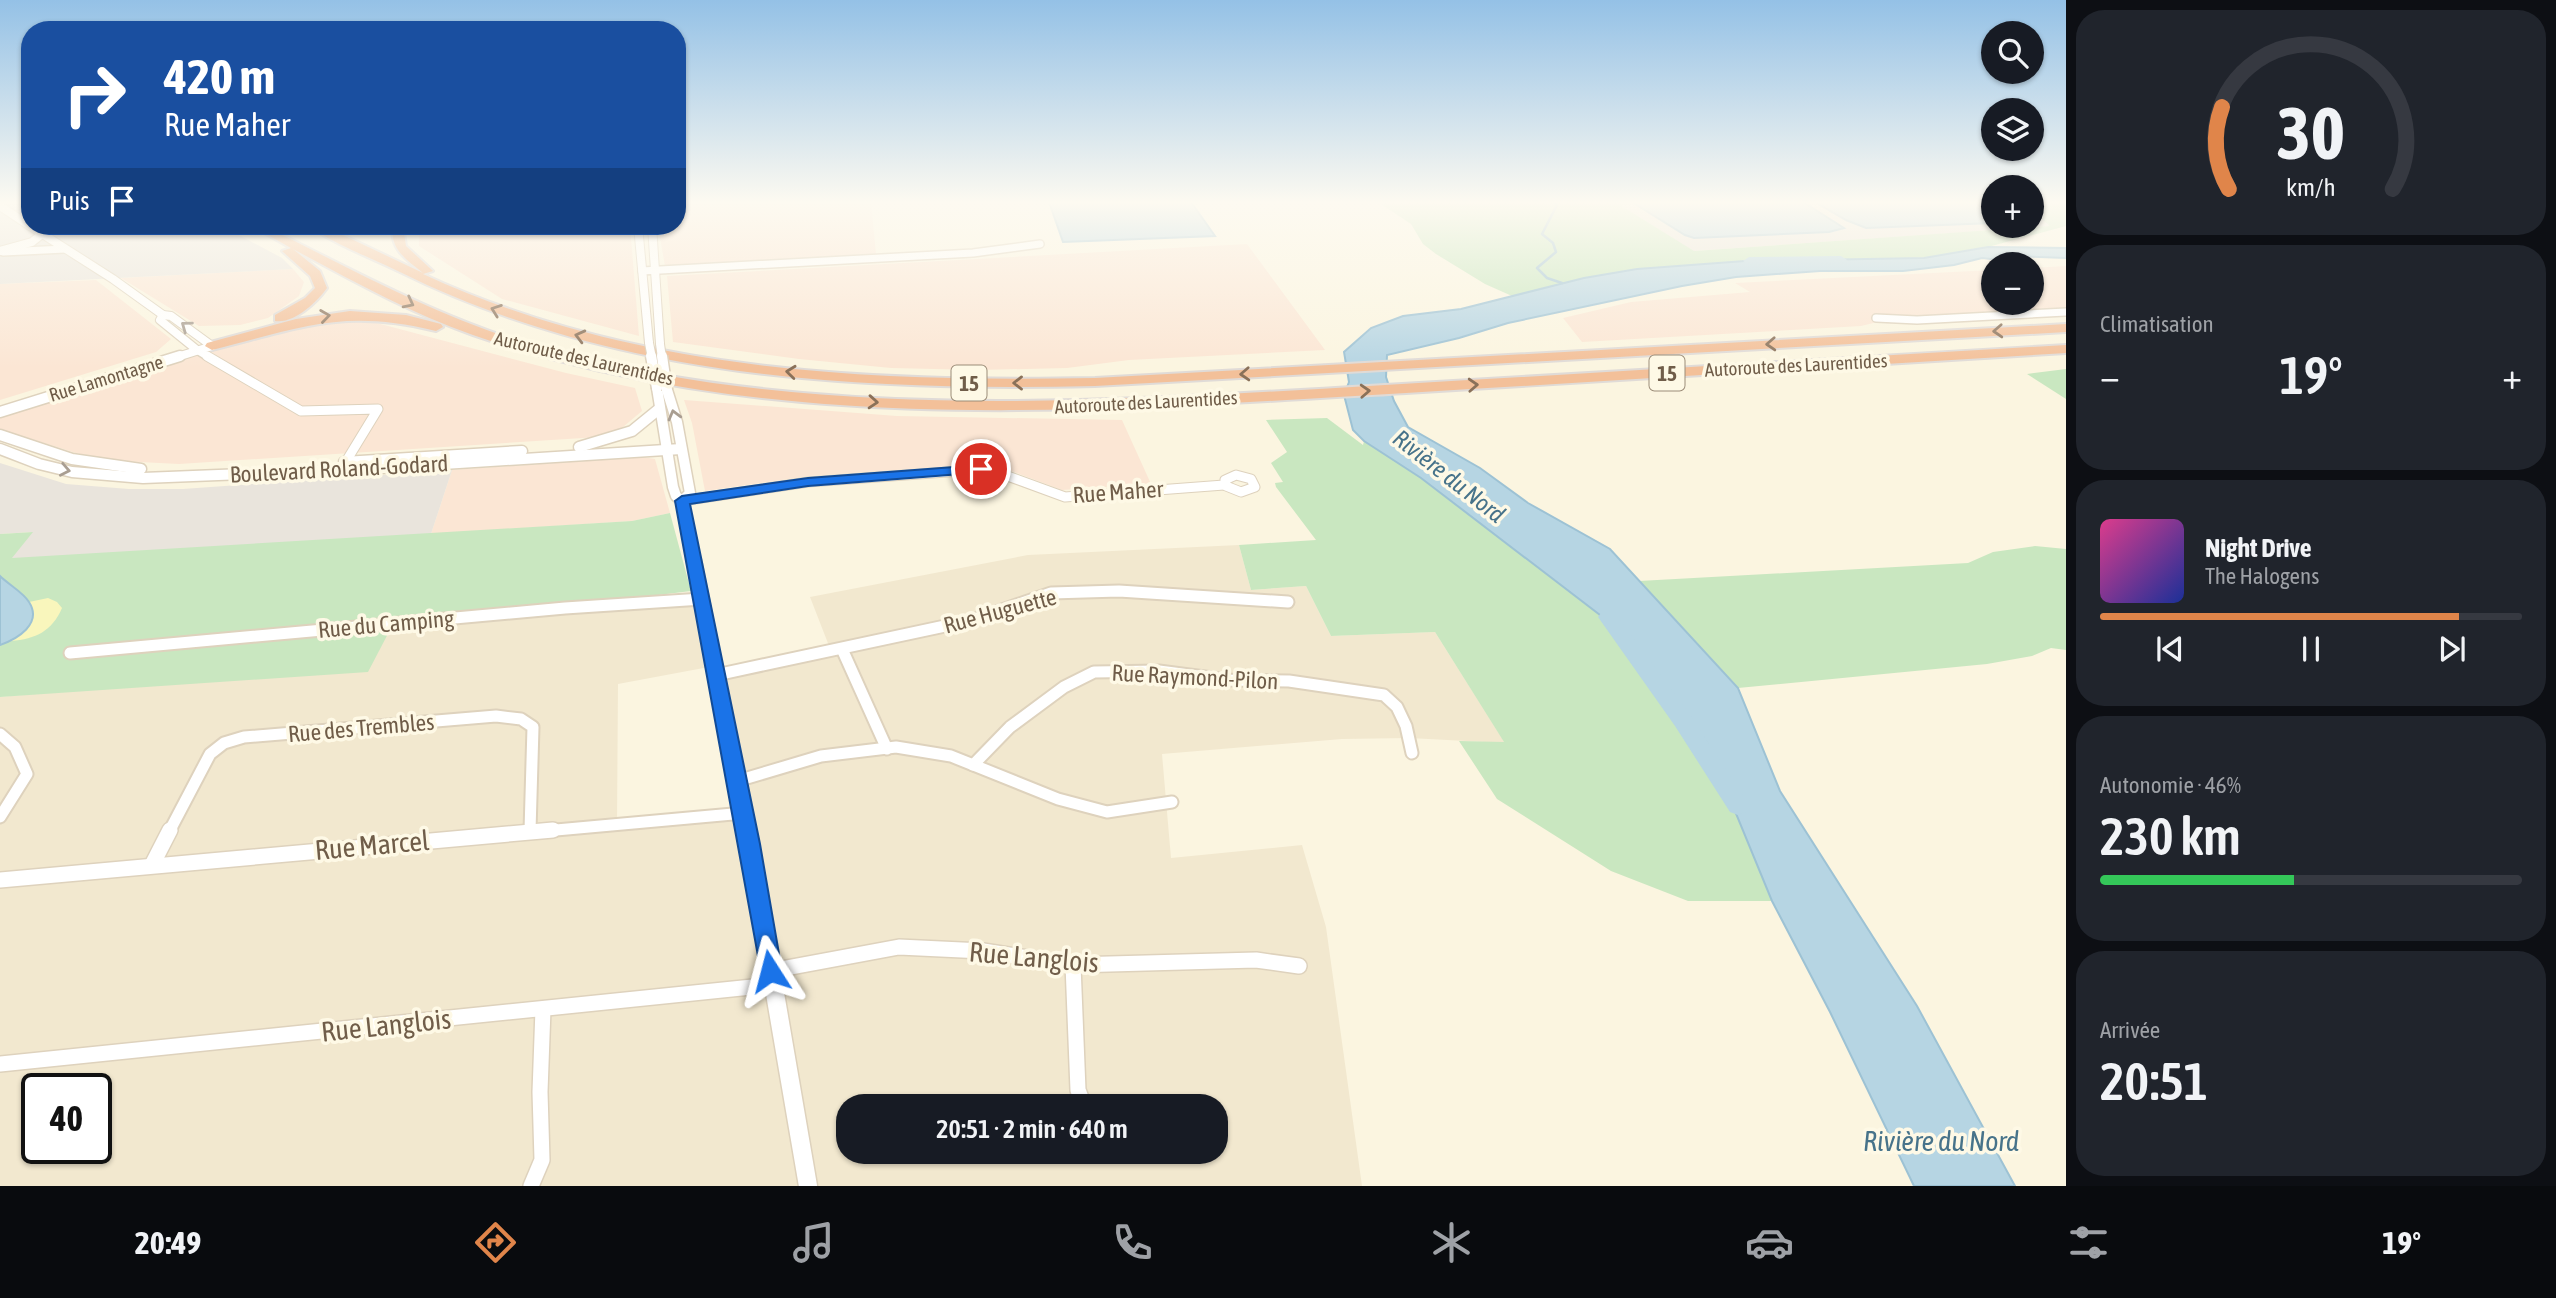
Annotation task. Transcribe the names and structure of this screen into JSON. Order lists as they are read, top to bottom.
{
  "streets": {
    "highway": ["Autoroute des Laurentides", "15"],
    "street": [
      "Rue Lamontagne",
      "Boulevard Roland-Godard",
      "Rue Maher",
      "Rue Huguette",
      "Rue du Camping",
      "Rue Raymond-Pilon",
      "Rue des Trembles",
      "Rue Marcel",
      "Rue Langlois"
    ]
  },
  "crossings": [
    ["Rue des Trembles", "Rue Marcel"]
  ],
  "water": ["Rivière du Nord"],
  "page": {
    "map_buttons": ["+", "−"],
    "turn": ["420 m", "Rue Maher"],
    "then": "Puis",
    "tile": [
      "Climatisation",
      ["Autonomie · 46%", "230 km"],
      ["Arrivée", "20:51"]
    ],
    "heat": ["−", "19°", "+"],
    "song": ["Night Drive", "The Halogens"],
    "limit": "40",
    "trip": "20:51 · 2 min · 640 m",
    "tabs": ["20:49", "19°"],
    "gauge": ["30", "km/h"]
  }
}
